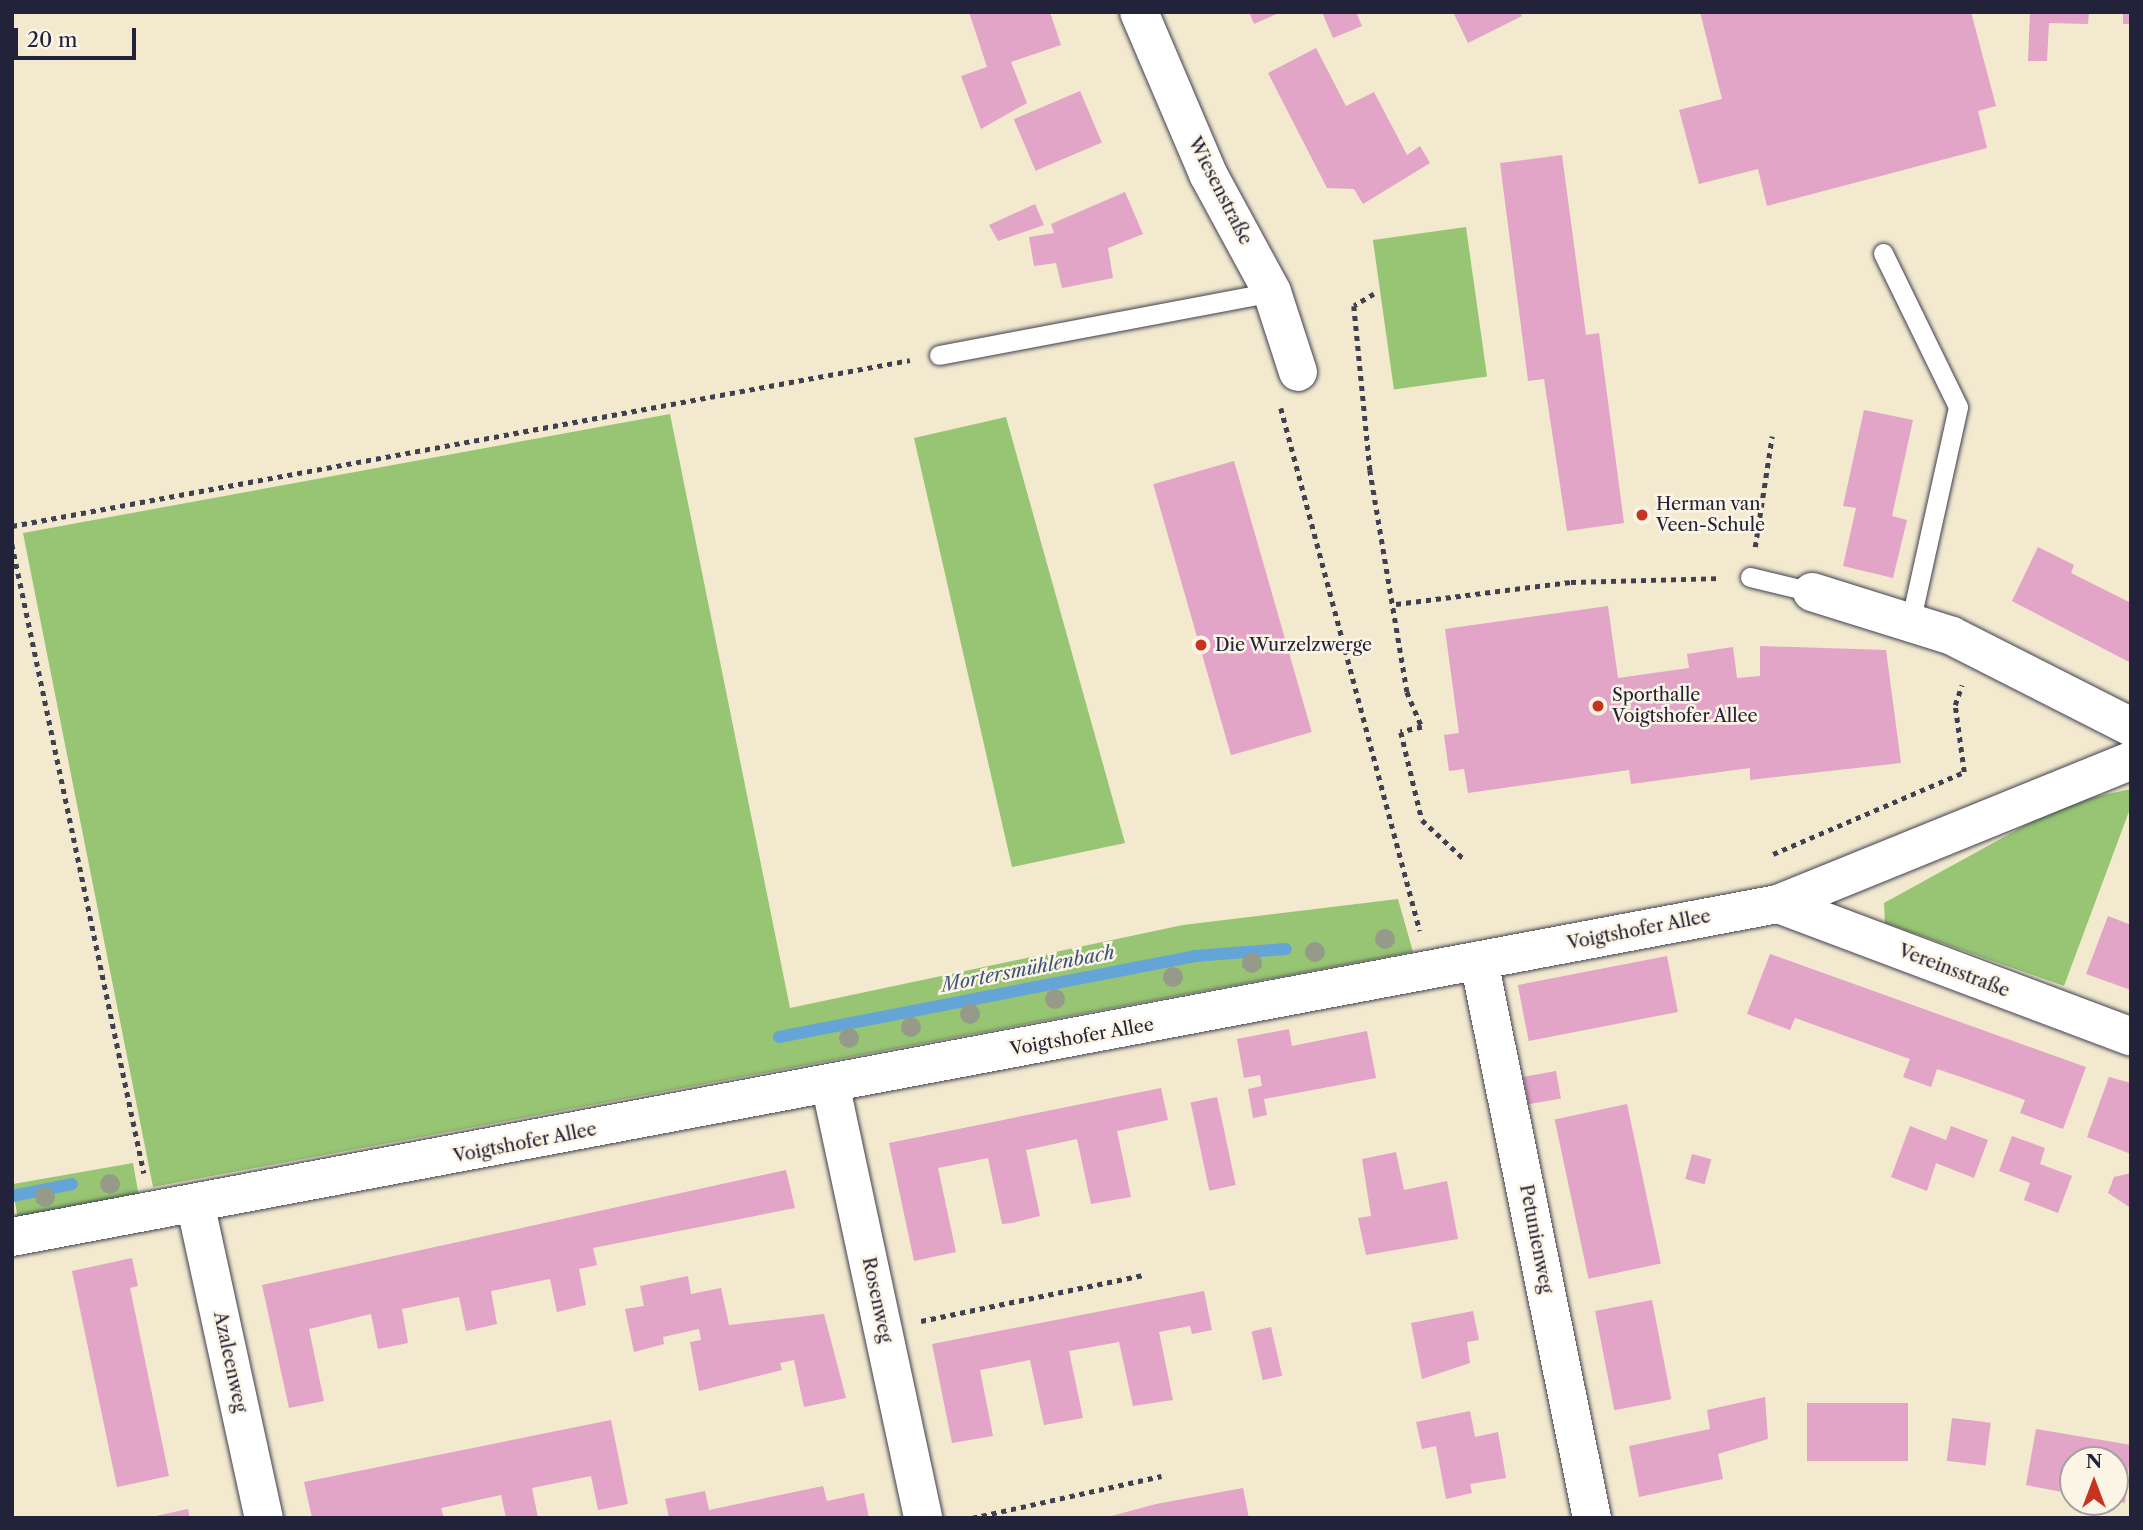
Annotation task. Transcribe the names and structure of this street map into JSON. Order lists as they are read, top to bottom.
{
  "streets": {
    "street": [
      "Wiesenstraße",
      "Voigtshofer Allee",
      "Vereinsstraße",
      "Petunienweg",
      "Rosenweg",
      "Azaleenweg"
    ]
  },
  "crossings": [
    ["Voigtshofer Allee", "Vereinsstraße"],
    ["Voigtshofer Allee", "Petunienweg"],
    ["Voigtshofer Allee", "Rosenweg"],
    ["Voigtshofer Allee", "Azaleenweg"]
  ],
  "water": ["Mortersmühlenbach"],
  "places": ["Herman van Veen-Schule", "Die Wurzelzwerge", "Sporthalle Voigtshofer Allee"],
  "scale_bar": "20 m",
  "north": "top"
}
